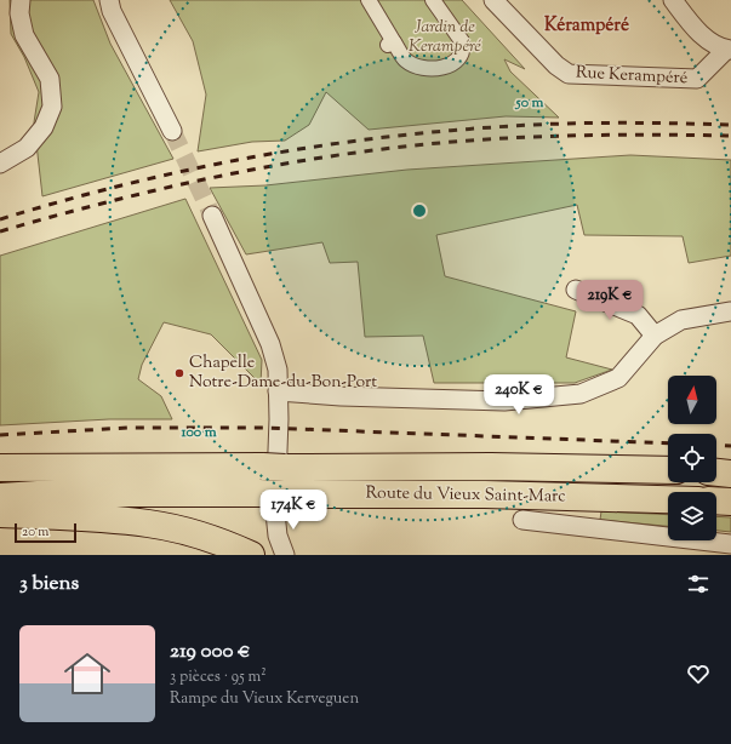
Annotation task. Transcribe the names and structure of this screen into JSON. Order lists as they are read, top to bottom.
{
  "streets": {
    "highway": ["Route du Vieux Saint-Marc"],
    "street": ["Rue Kerampéré"]
  },
  "districts": ["Kérampéré"],
  "parks": ["Jardin de Kerampéré"],
  "places": ["Chapelle Notre-Dame-du-Bon-Port"],
  "scale_bar": "20 m",
  "north": "top",
  "page": {
    "price": ["219K €", "240K €", "174K €"],
    "scale": "20 m",
    "heading": "3 biens",
    "list": [
      {
        "name": "219 000 €",
        "note": "3 pièces · 95 m² · Rampe du Vieux Kerveguen"
      }
    ]
  },
  "rings": ["50 m", "100 m"]
}
